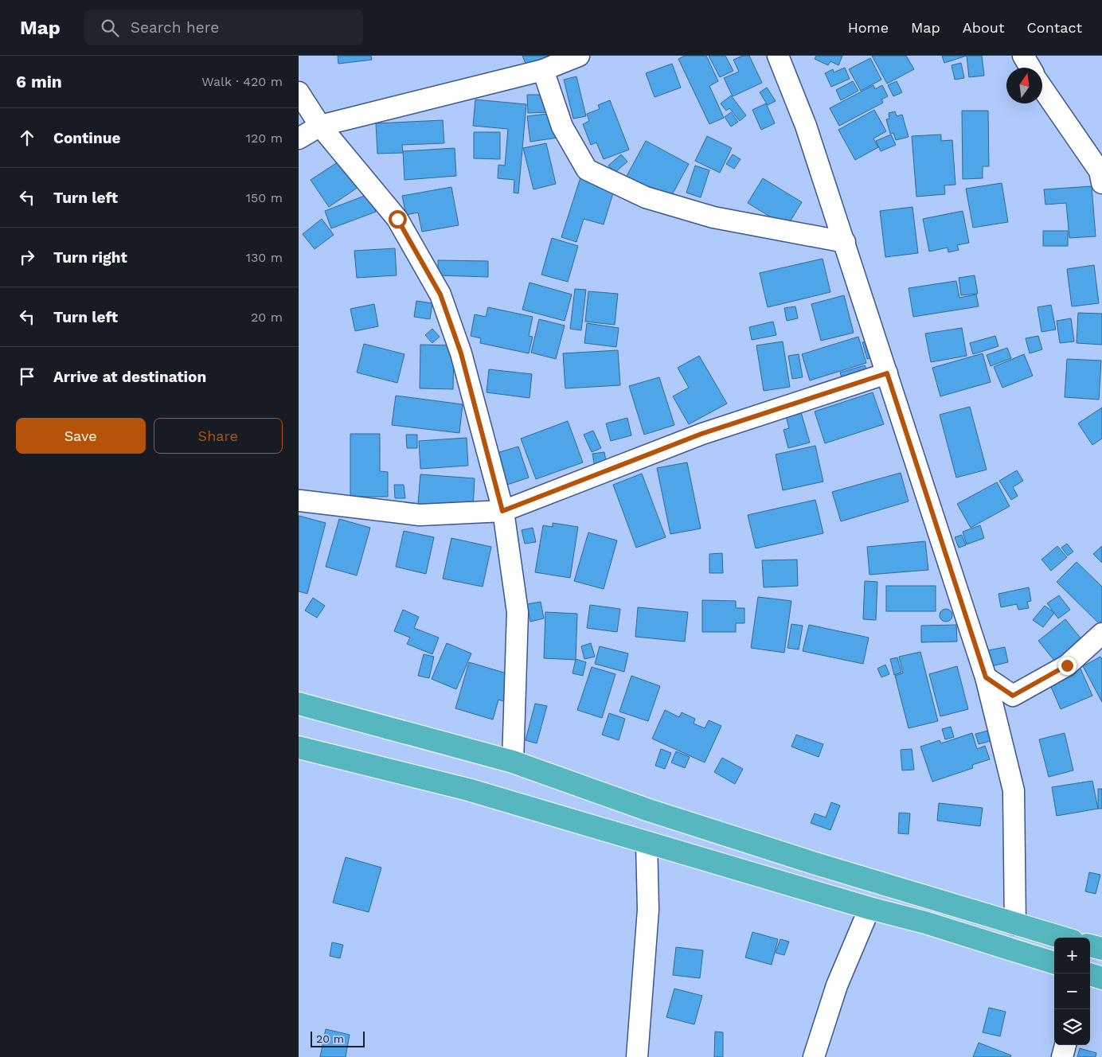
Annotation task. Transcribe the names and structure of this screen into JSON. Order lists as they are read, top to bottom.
{
  "scale_bar": "20 m",
  "north": "top",
  "page": {
    "header": "Map",
    "search": "Search here",
    "nav": [
      "Home",
      "Map",
      "About",
      "Contact"
    ],
    "heading": ["6 min", "Walk · 420 m"],
    "list": [
      ["Continue", "120 m"],
      ["Turn left", "150 m"],
      ["Turn right", "130 m"],
      ["Turn left", "20 m"],
      "Arrive at destination"
    ],
    "buttons": ["Save", "Share"],
    "map_buttons": ["+", "−"],
    "scale": "20 m"
  }
}
